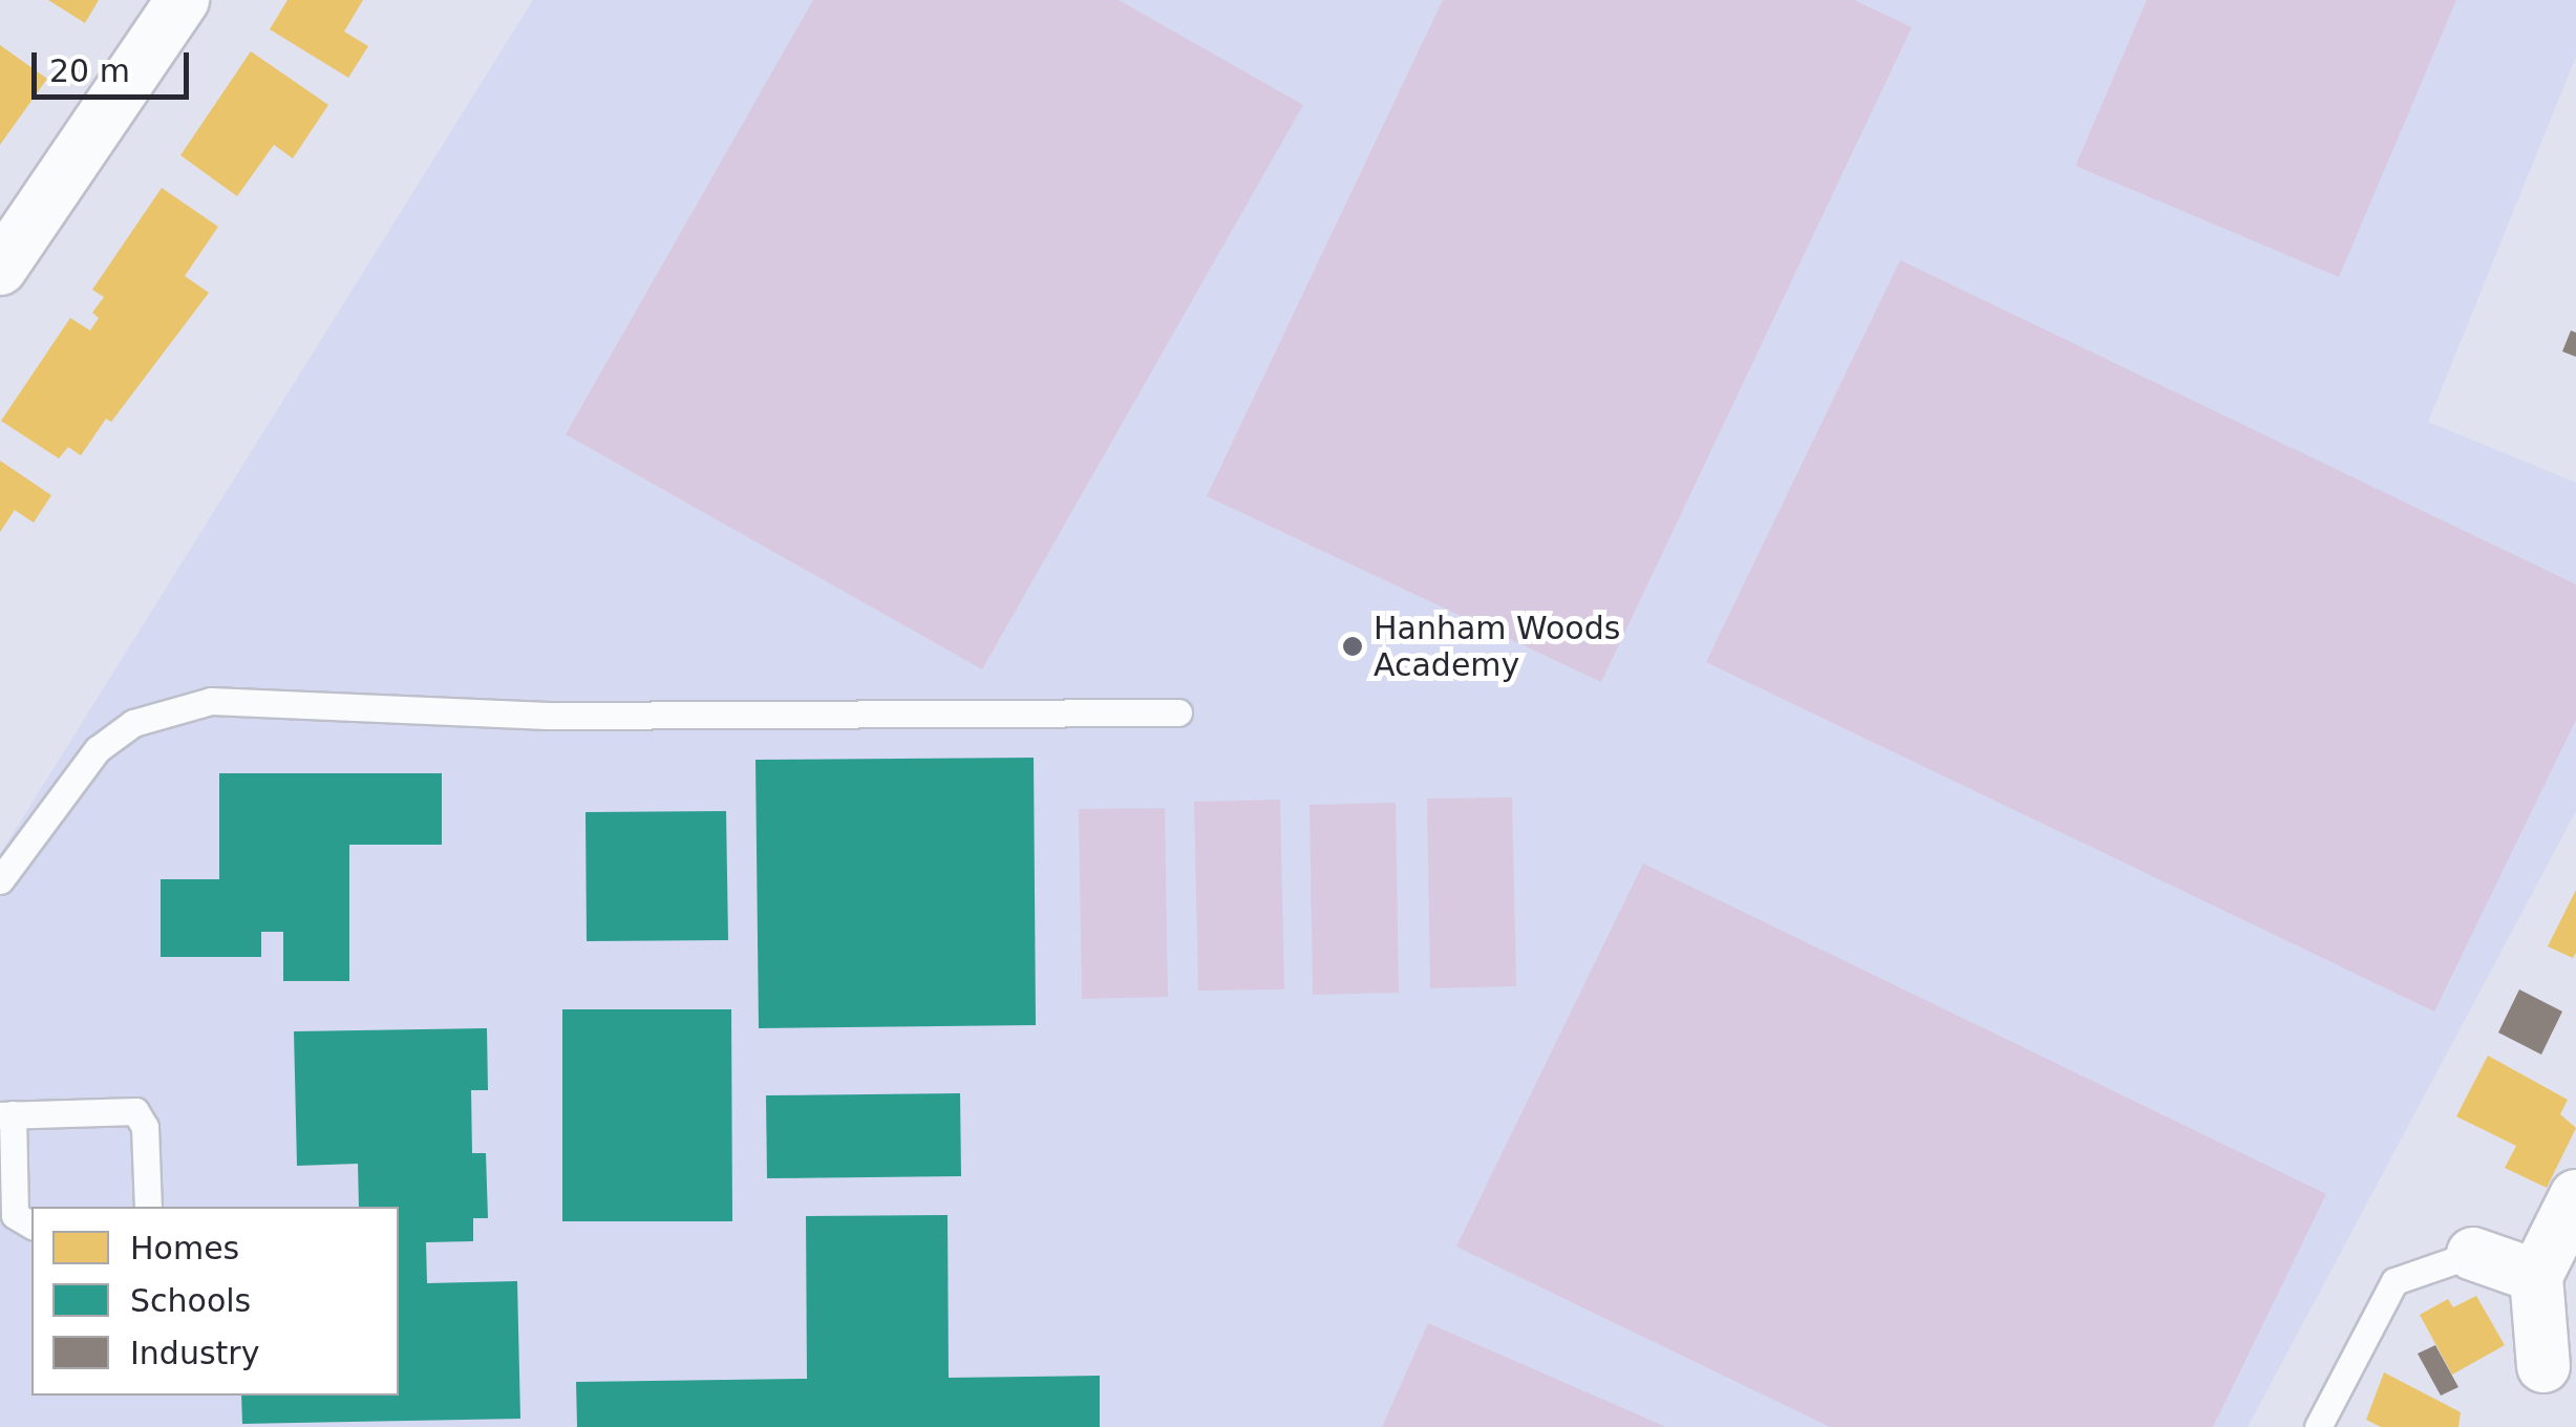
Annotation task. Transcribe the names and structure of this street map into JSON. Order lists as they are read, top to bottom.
{
  "places": ["Hanham Woods Academy"],
  "legend": ["Homes", "Schools", "Industry"],
  "scale_bar": "20 m"
}
